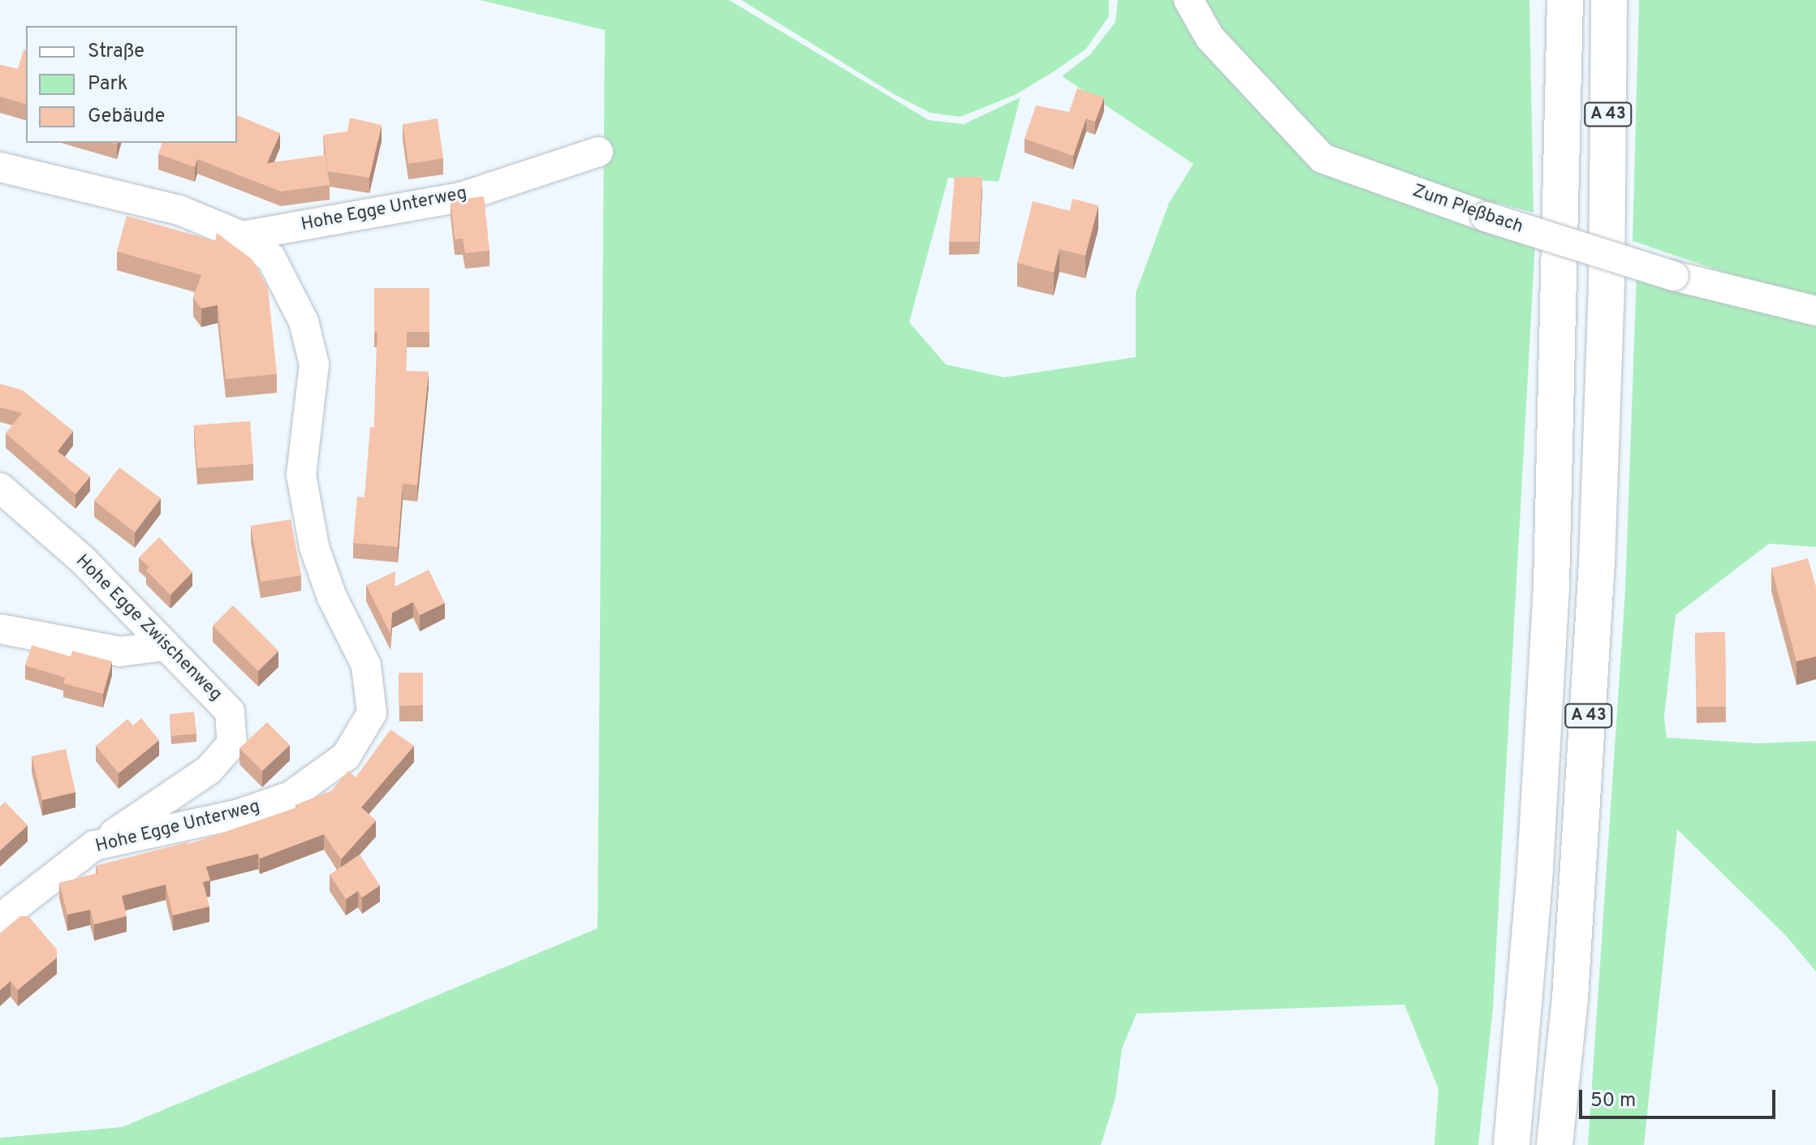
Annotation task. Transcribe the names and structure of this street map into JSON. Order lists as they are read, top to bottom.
{
  "streets": {
    "highway": ["A 43"],
    "street": ["Hohe Egge Unterweg", "Zum Pleßbach", "Hohe Egge Zwischenweg"]
  },
  "crossings": [
    ["Hohe Egge Unterweg", "Hohe Egge Zwischenweg"]
  ],
  "legend": ["Straße", "Park", "Gebäude"],
  "scale_bar": "50 m"
}
